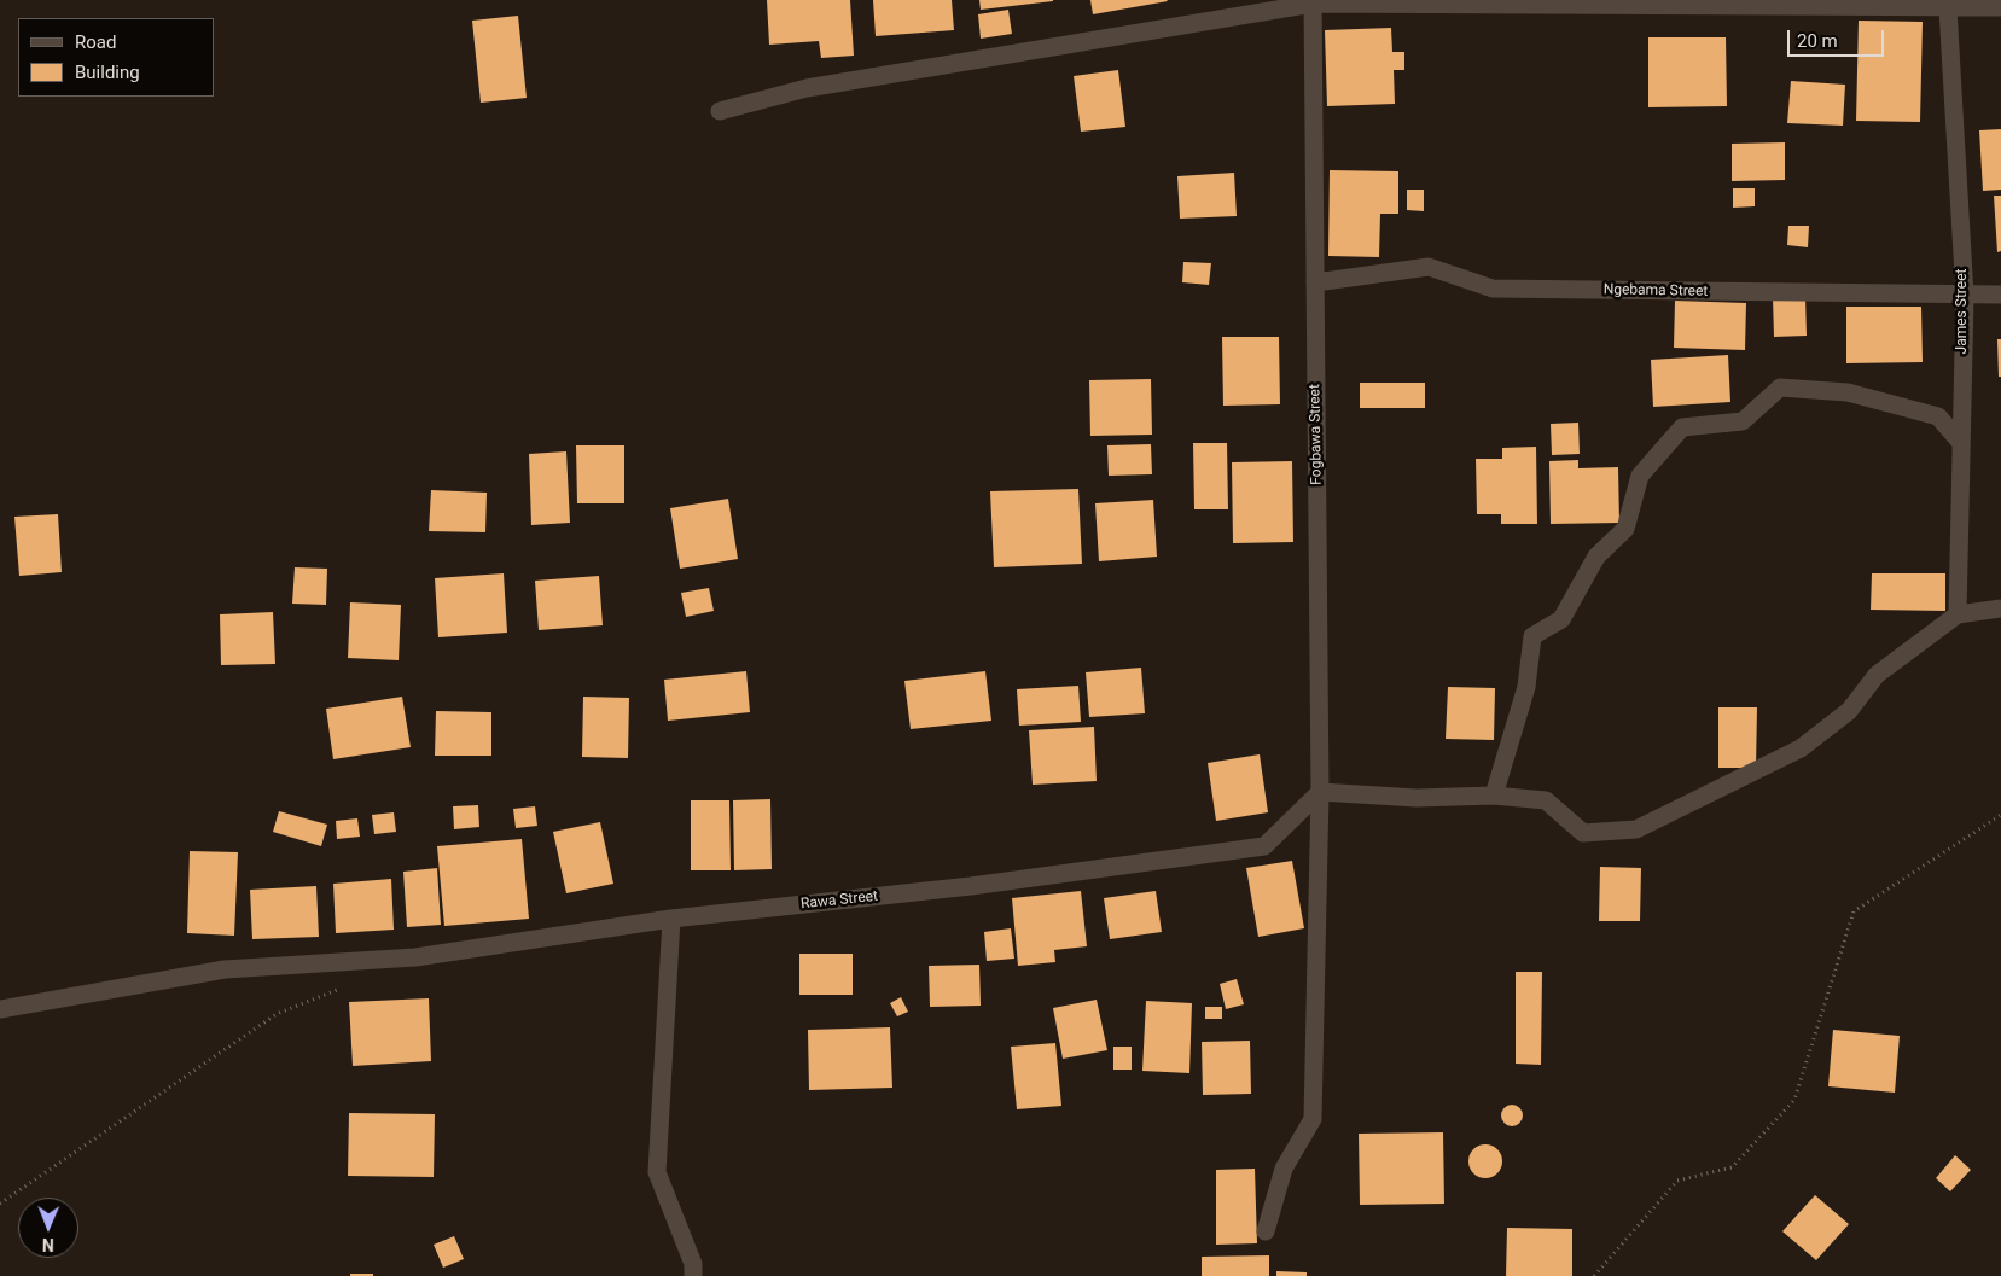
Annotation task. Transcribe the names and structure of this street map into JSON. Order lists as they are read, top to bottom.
{
  "streets": {
    "street": [
      "Ngebama Street",
      "James Street",
      "Fogbawa Street",
      "Rawa Street"
    ]
  },
  "crossings": [
    ["Ngebama Street", "James Street"],
    ["Ngebama Street", "Fogbawa Street"],
    ["Fogbawa Street", "Rawa Street"]
  ],
  "legend": ["Road", "Building"],
  "scale_bar": "20 m",
  "north": "bottom"
}
